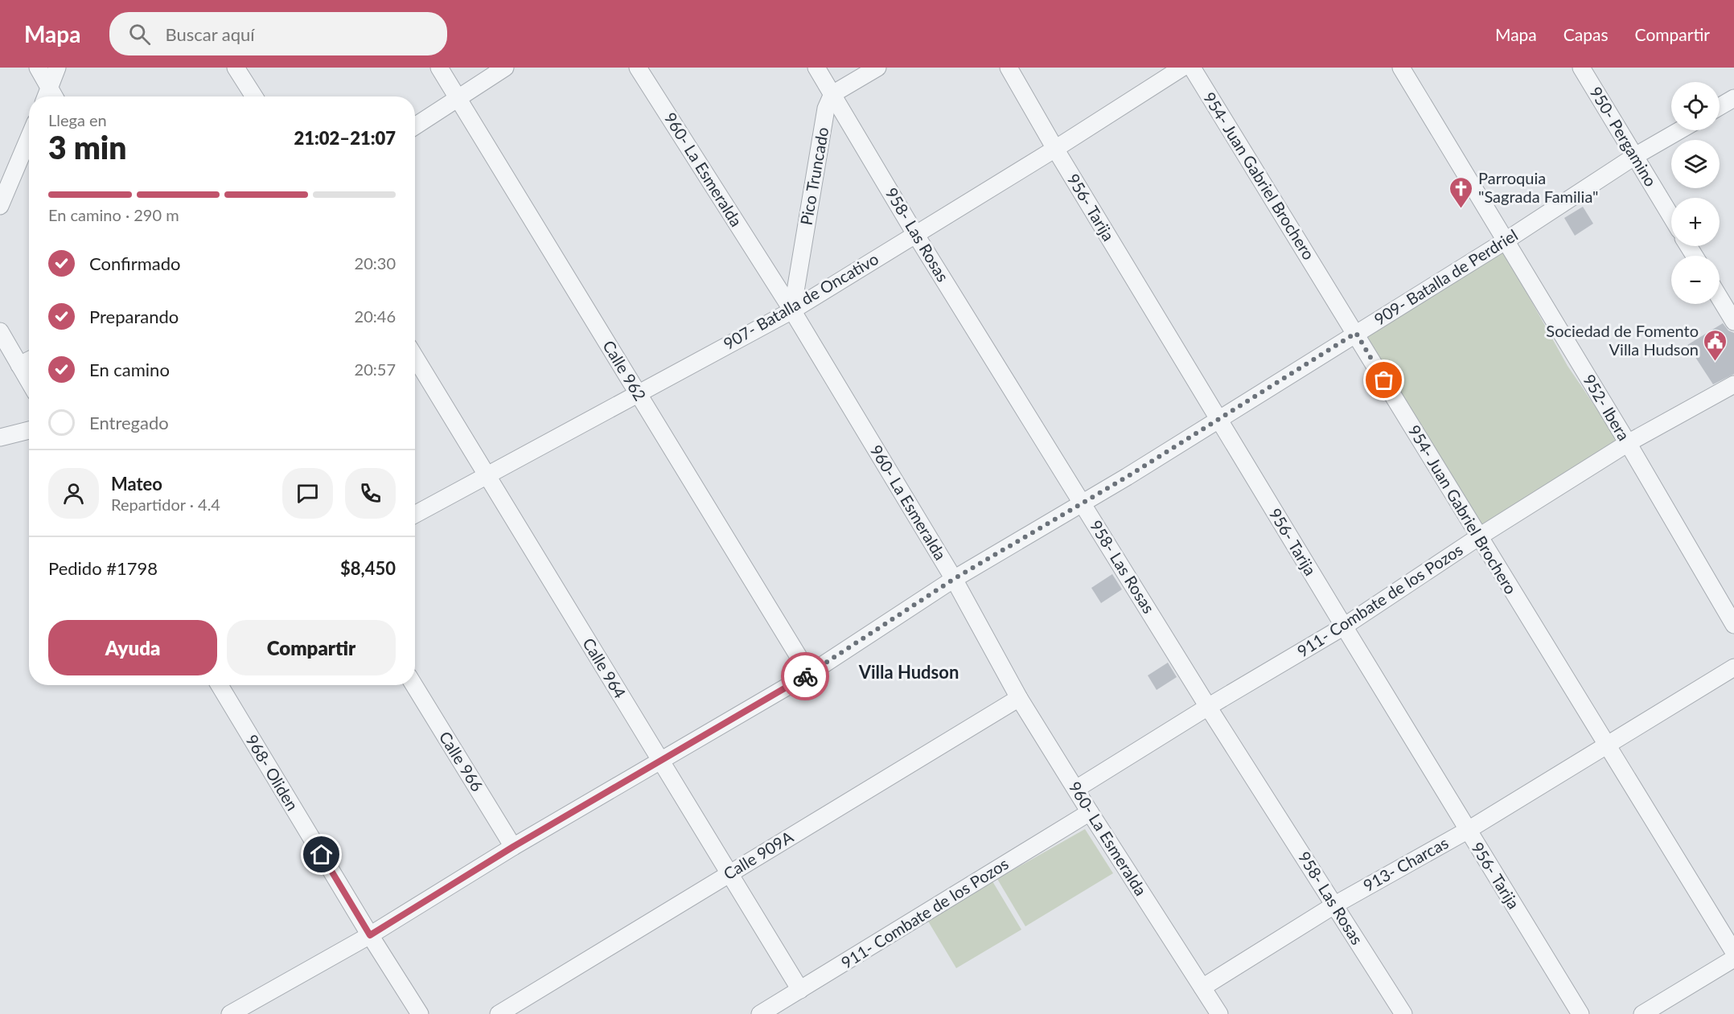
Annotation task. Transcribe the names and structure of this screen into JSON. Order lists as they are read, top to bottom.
{
  "streets": {
    "street": [
      "950- Pergamino",
      "960- La Esmeralda",
      "Pico Truncado",
      "954- Juan Gabriel Brochero",
      "956- Tarija",
      "958- Las Rosas",
      "909- Batalla de Perdriel",
      "907- Batalla de Oncativo",
      "Calle 962",
      "952- Ibera",
      "911- Combate de los Pozos",
      "Calle 964",
      "Calle 966",
      "968- Oliden",
      "Calle 909A",
      "913- Charcas"
    ]
  },
  "crossings": [
    ["950- Pergamino", "909- Batalla de Perdriel"],
    ["960- La Esmeralda", "Pico Truncado"],
    ["960- La Esmeralda", "909- Batalla de Perdriel"],
    ["960- La Esmeralda", "907- Batalla de Oncativo"],
    ["960- La Esmeralda", "911- Combate de los Pozos"],
    ["960- La Esmeralda", "Calle 909A"],
    ["960- La Esmeralda", "913- Charcas"],
    ["Pico Truncado", "958- Las Rosas"],
    ["Pico Truncado", "907- Batalla de Oncativo"],
    ["954- Juan Gabriel Brochero", "909- Batalla de Perdriel"],
    ["954- Juan Gabriel Brochero", "911- Combate de los Pozos"],
    ["954- Juan Gabriel Brochero", "913- Charcas"],
    ["956- Tarija", "909- Batalla de Perdriel"],
    ["956- Tarija", "907- Batalla de Oncativo"],
    ["956- Tarija", "911- Combate de los Pozos"],
    ["956- Tarija", "913- Charcas"],
    ["958- Las Rosas", "909- Batalla de Perdriel"],
    ["958- Las Rosas", "907- Batalla de Oncativo"],
    ["958- Las Rosas", "911- Combate de los Pozos"],
    ["958- Las Rosas", "913- Charcas"],
    ["909- Batalla de Perdriel", "Calle 962"],
    ["909- Batalla de Perdriel", "952- Ibera"],
    ["909- Batalla de Perdriel", "Calle 964"],
    ["909- Batalla de Perdriel", "Calle 966"],
    ["909- Batalla de Perdriel", "968- Oliden"],
    ["907- Batalla de Oncativo", "Calle 962"],
    ["907- Batalla de Oncativo", "Calle 964"],
    ["952- Ibera", "911- Combate de los Pozos"],
    ["911- Combate de los Pozos", "Calle 964"],
    ["Calle 964", "Calle 909A"]
  ],
  "districts": ["Villa Hudson"],
  "places": {
    "church": ["Parroquia \"Sagrada Familia\""],
    "public building": ["Sociedad de Fomento Villa Hudson"]
  },
  "page": {
    "header": "Mapa",
    "search": "Buscar aquí",
    "nav": ["Mapa", "Capas", "Compartir"],
    "map_buttons": ["+", "−"],
    "heading": ["3 min", "Llega en", "21:02–21:07"],
    "panel": [
      "Mateo",
      "Repartidor · 4.4",
      "Pedido #1798",
      "$8,450"
    ],
    "bar": "En camino · 290 m",
    "list": [
      ["Confirmado", "20:30"],
      ["Preparando", "20:46"],
      ["En camino", "20:57"],
      "Entregado"
    ],
    "buttons": ["Ayuda", "Compartir"]
  }
}
